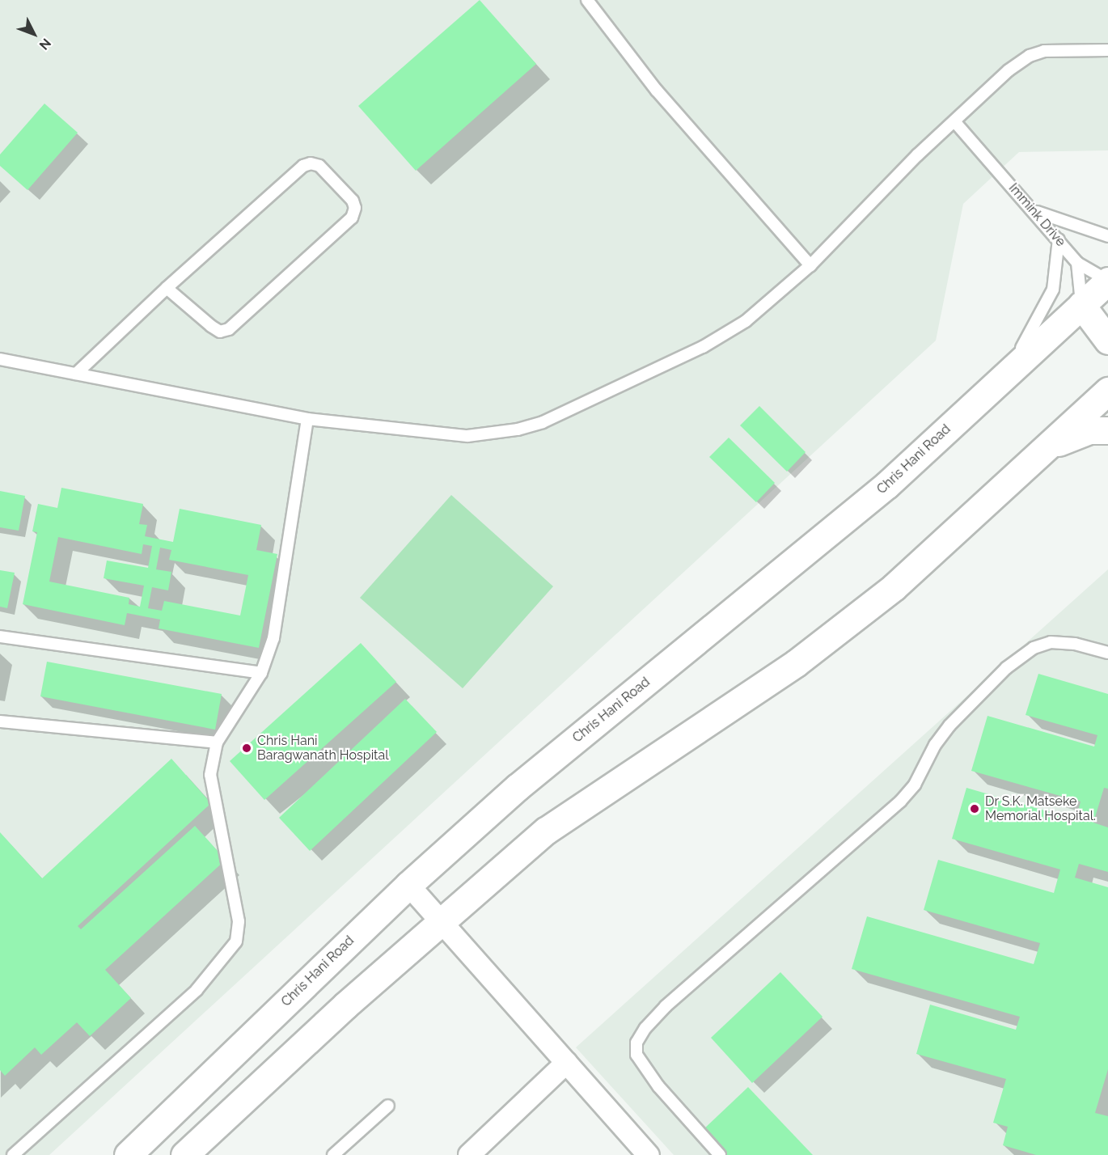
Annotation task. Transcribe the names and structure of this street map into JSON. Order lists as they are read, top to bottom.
{
  "streets": {
    "main road": ["Chris Hani Road"],
    "lane": ["Immink Drive"]
  },
  "crossings": [
    ["Immink Drive", "Chris Hani Road"]
  ],
  "places": ["Chris Hani Baragwanath Hospital", "Dr S.K. Matseke Memorial Hospital."],
  "north": "bottom right"
}
